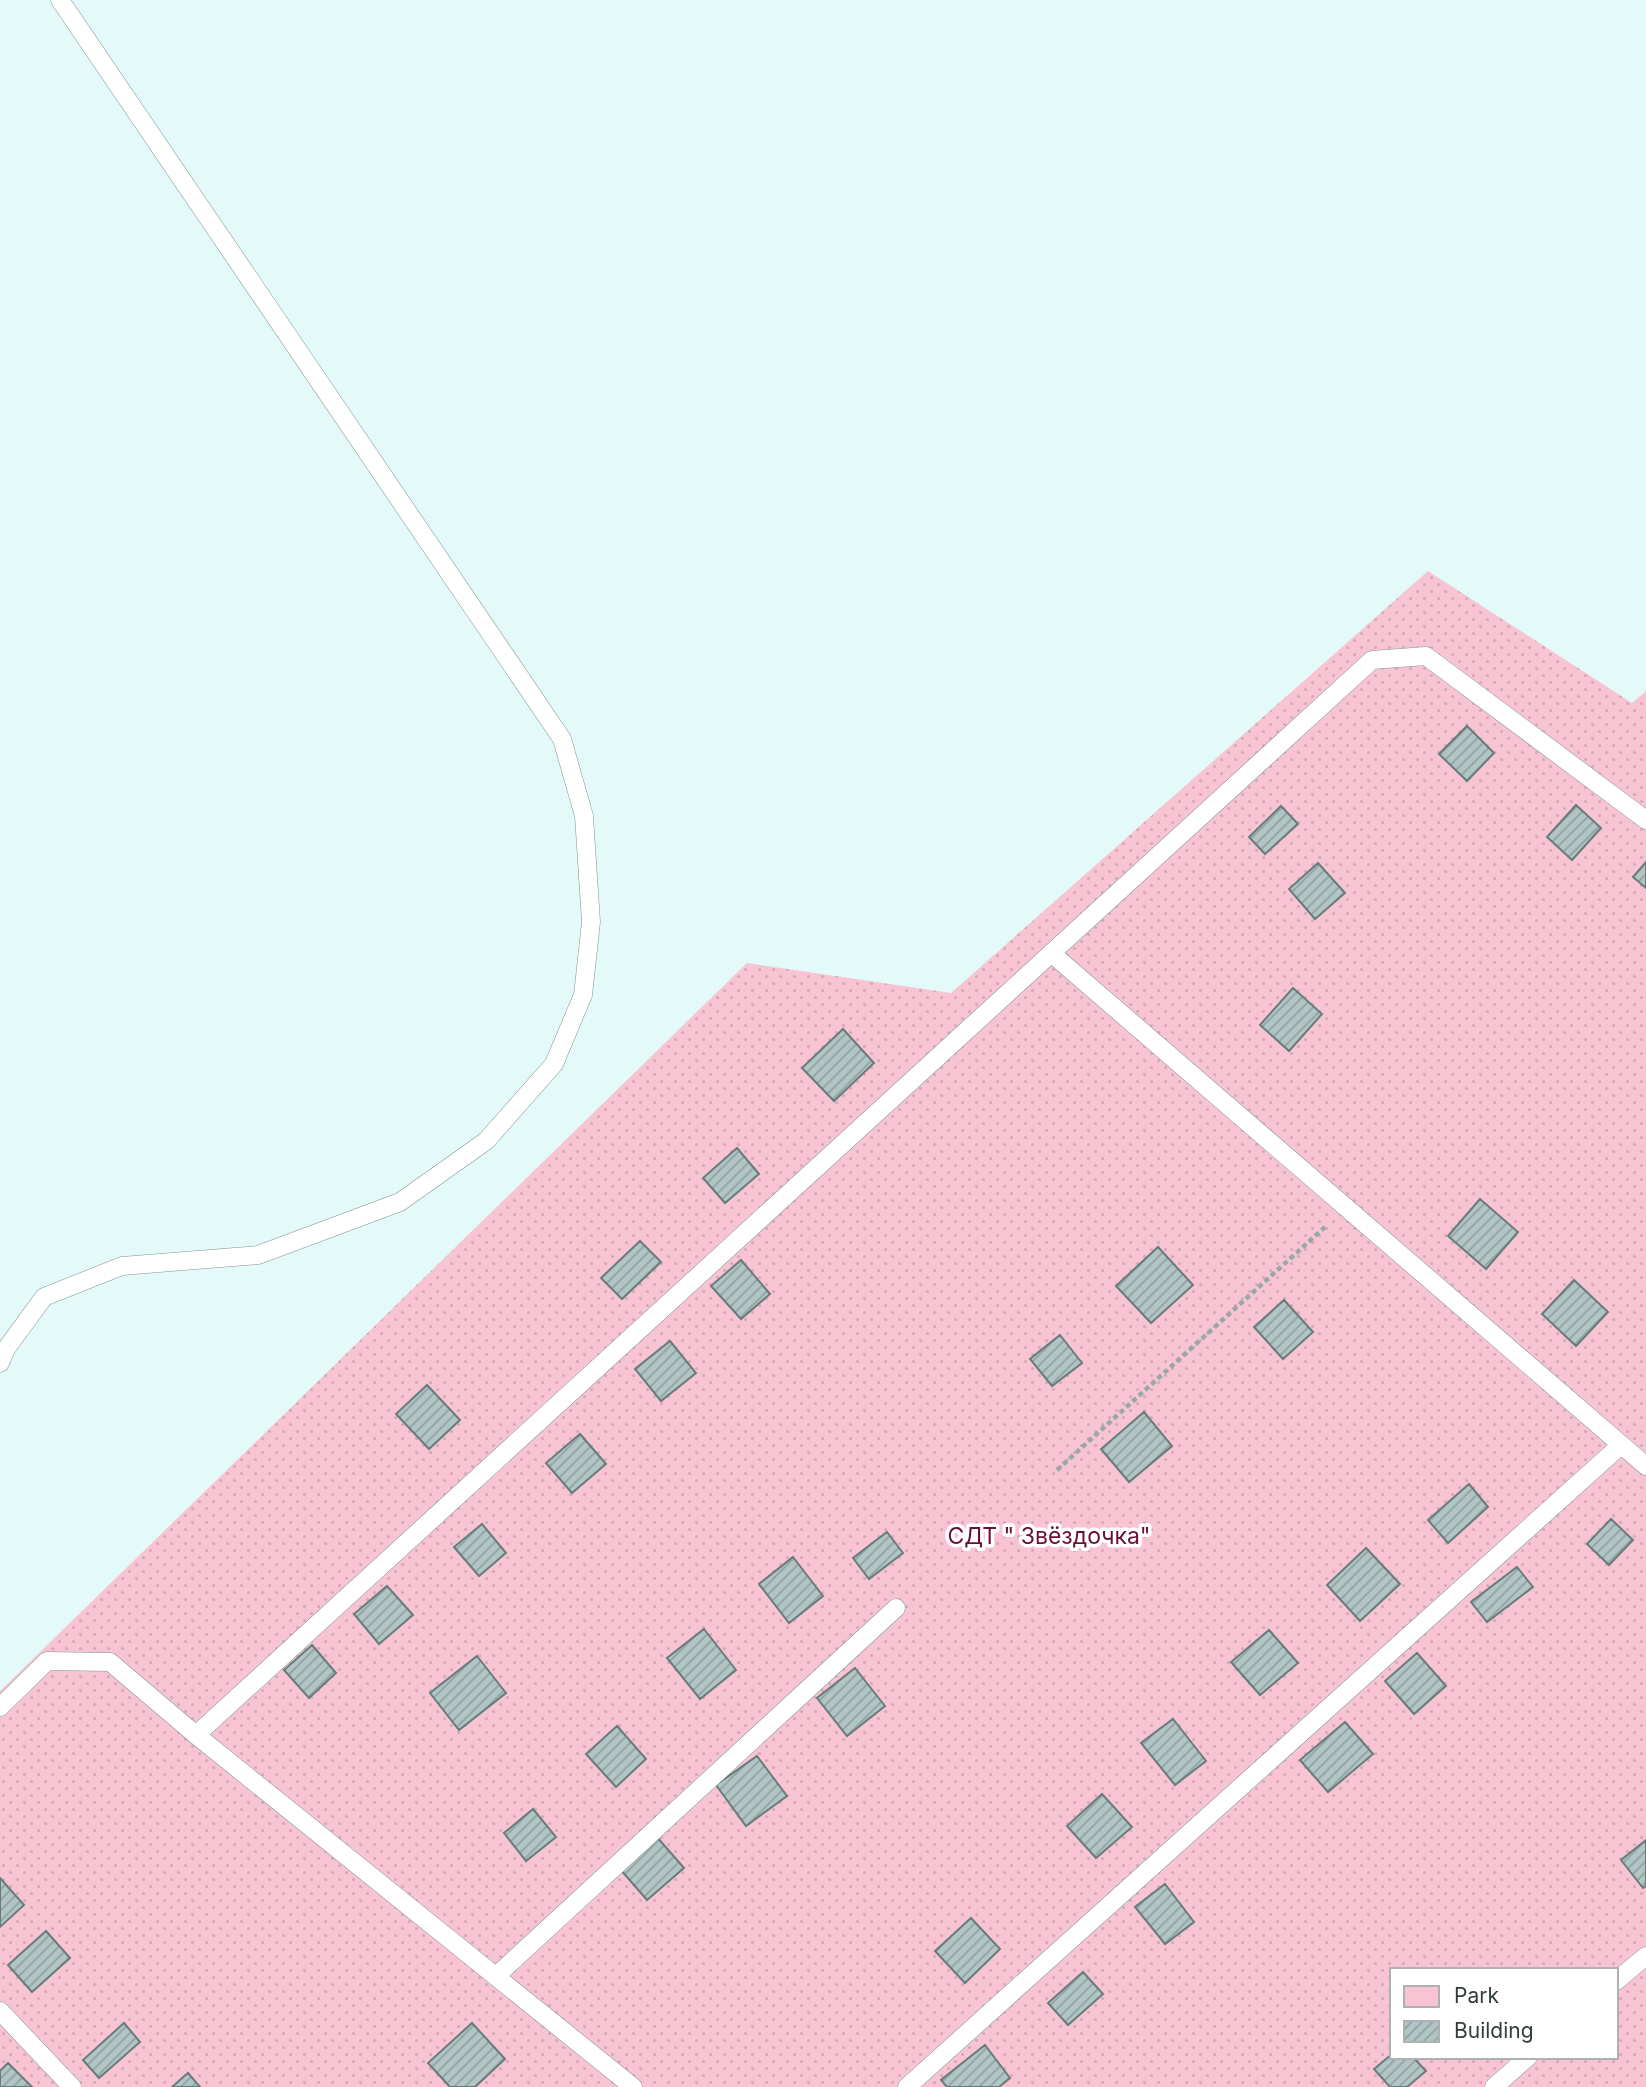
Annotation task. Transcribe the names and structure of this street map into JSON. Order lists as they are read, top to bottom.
{
  "parks": ["СДТ \" Звёздочка\""],
  "legend": ["Park", "Building"]
}
